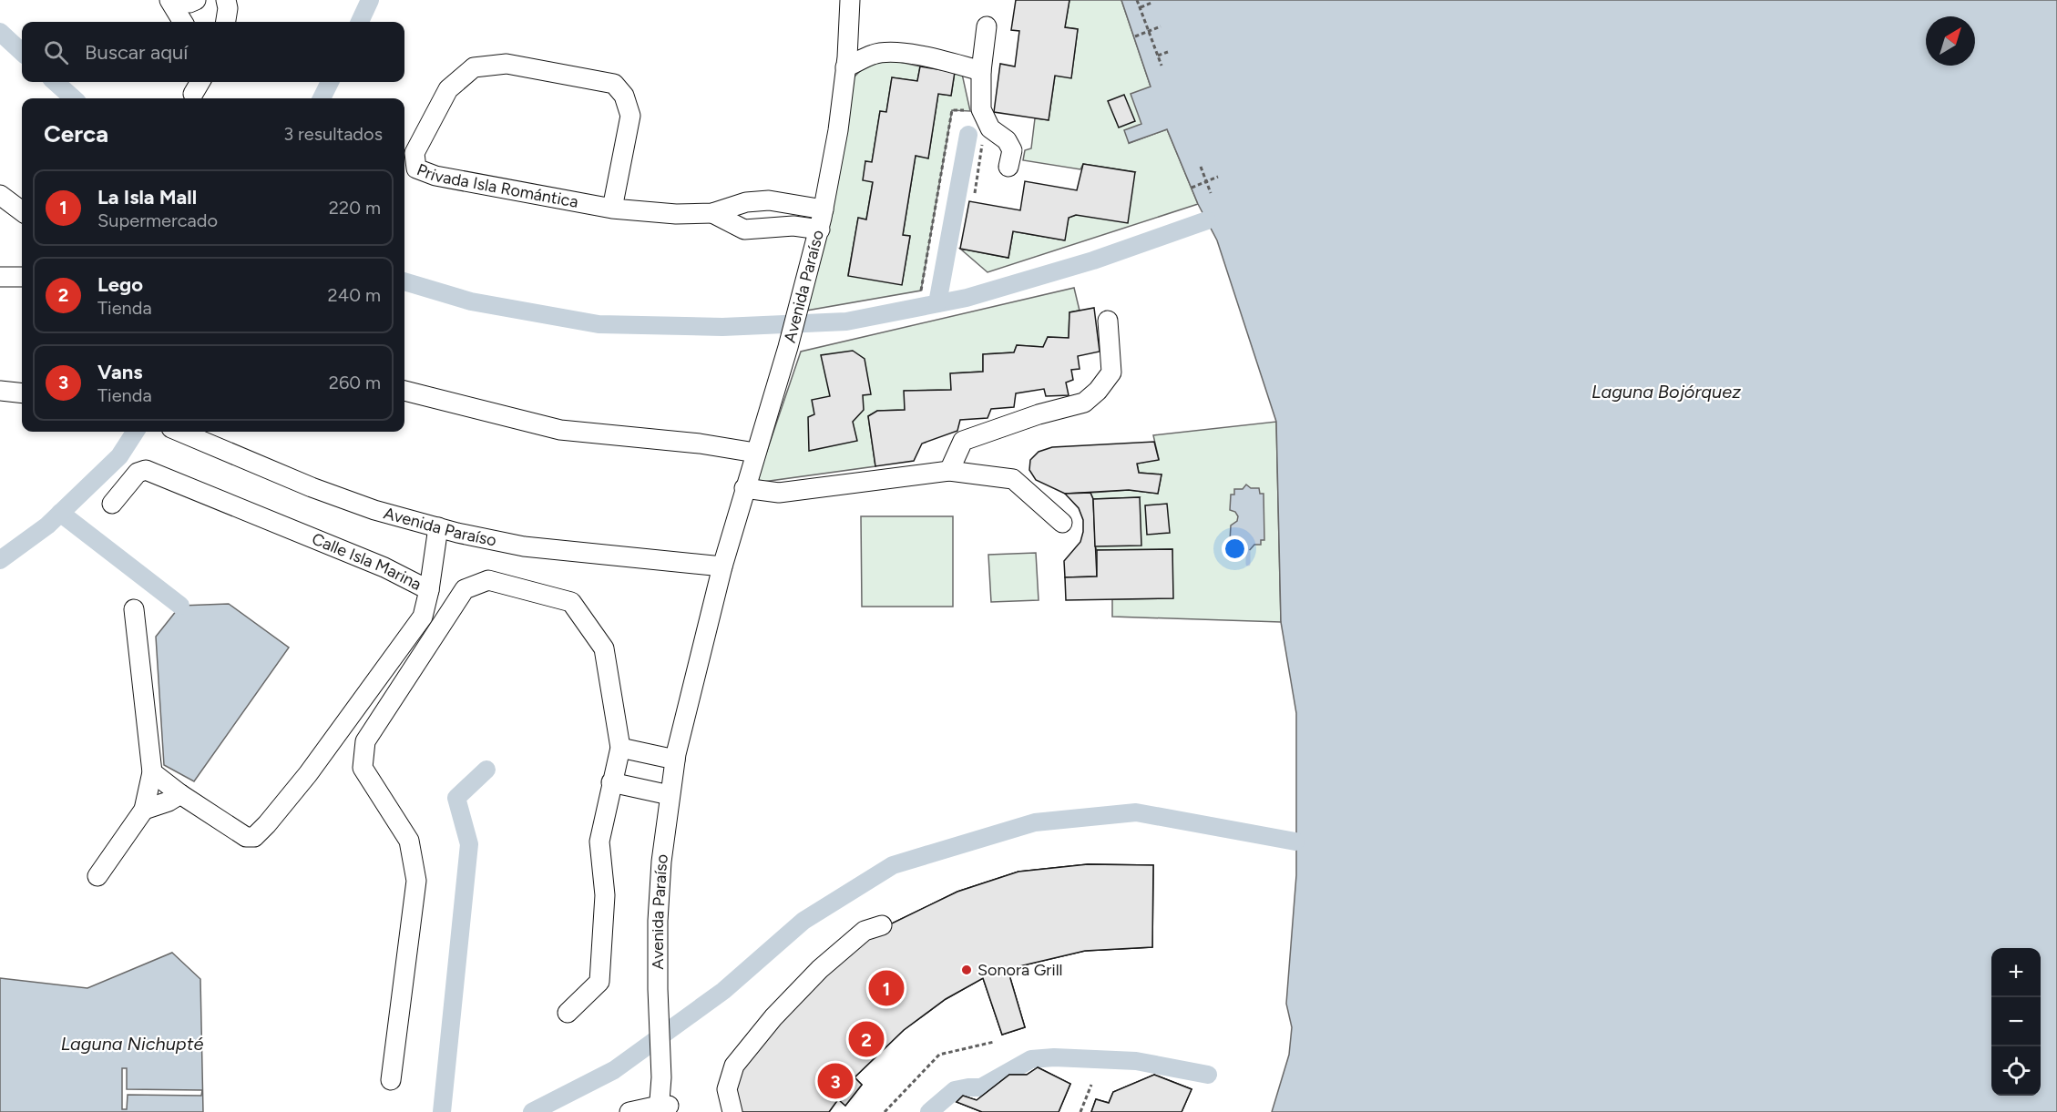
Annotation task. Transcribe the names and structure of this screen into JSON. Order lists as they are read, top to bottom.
{
  "streets": {
    "street": ["Privada Isla Romántica", "Avenida Paraíso", "Calle Isla Marina"]
  },
  "crossings": [
    ["Privada Isla Romántica", "Avenida Paraíso"]
  ],
  "water": ["Laguna Bojórquez", "Laguna Nichupté"],
  "places": ["Sonora Grill"],
  "north": "top right",
  "page": {
    "search": "Buscar aquí",
    "heading": ["Cerca", "3 resultados"],
    "list": [
      {
        "mark": "1",
        "name": "La Isla Mall",
        "note": "Supermercado",
        "value": "220 m"
      },
      {
        "mark": "2",
        "name": "Lego",
        "note": "Tienda",
        "value": "240 m"
      },
      {
        "mark": "3",
        "name": "Vans",
        "note": "Tienda",
        "value": "260 m"
      }
    ],
    "map_buttons": ["+", "−"],
    "pins": ["1", "2", "3"]
  }
}
